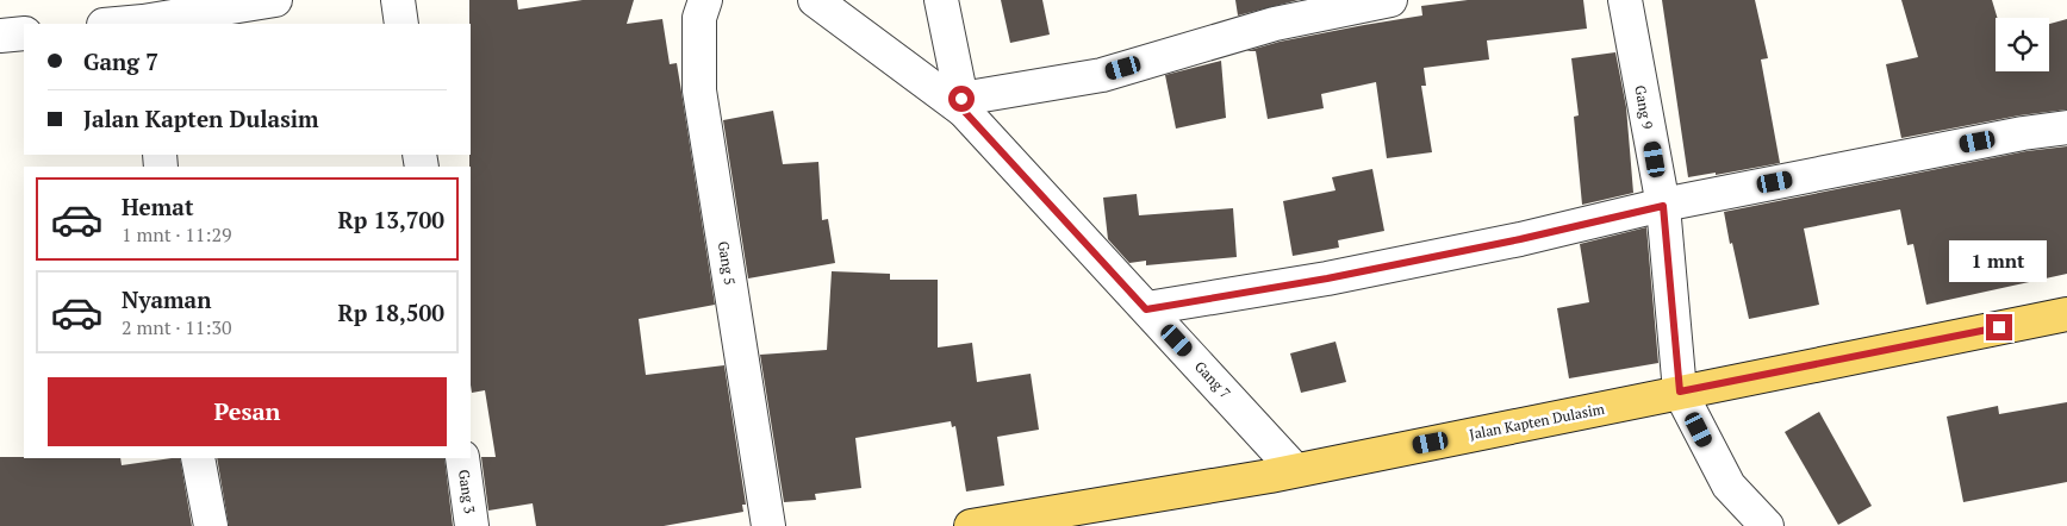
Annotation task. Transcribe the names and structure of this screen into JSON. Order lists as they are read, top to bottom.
{
  "streets": {
    "main road": ["Jalan Kapten Dulasim"],
    "street": [
      "Gang 9",
      "Gang 5",
      "Gang 7",
      "Gang 3"
    ]
  },
  "crossings": [
    ["Gang 9", "Jalan Kapten Dulasim"],
    ["Gang 7", "Jalan Kapten Dulasim"]
  ],
  "page": {
    "banner": ["Gang 7", "Jalan Kapten Dulasim"],
    "list": [
      {
        "name": "Hemat",
        "note": "1 mnt · 11:29",
        "value": "Rp 13,700"
      },
      {
        "name": "Nyaman",
        "note": "2 mnt · 11:30",
        "value": "Rp 18,500"
      }
    ],
    "bubble": "1 mnt",
    "buttons": "Pesan"
  }
}
